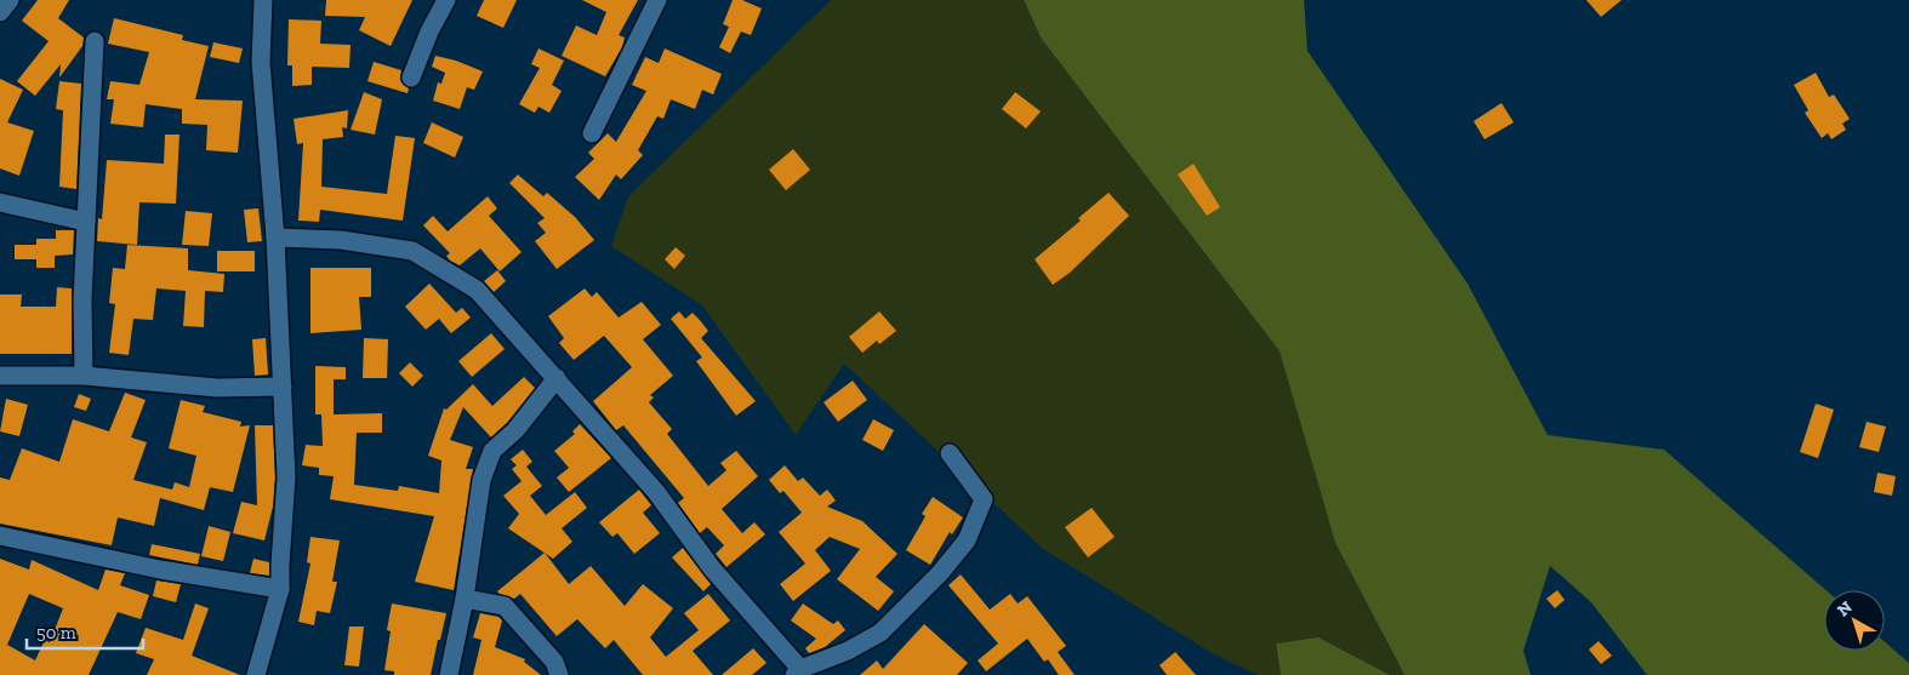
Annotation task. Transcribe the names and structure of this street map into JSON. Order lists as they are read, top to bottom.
{
  "scale_bar": "50 m",
  "north": "top left"
}
